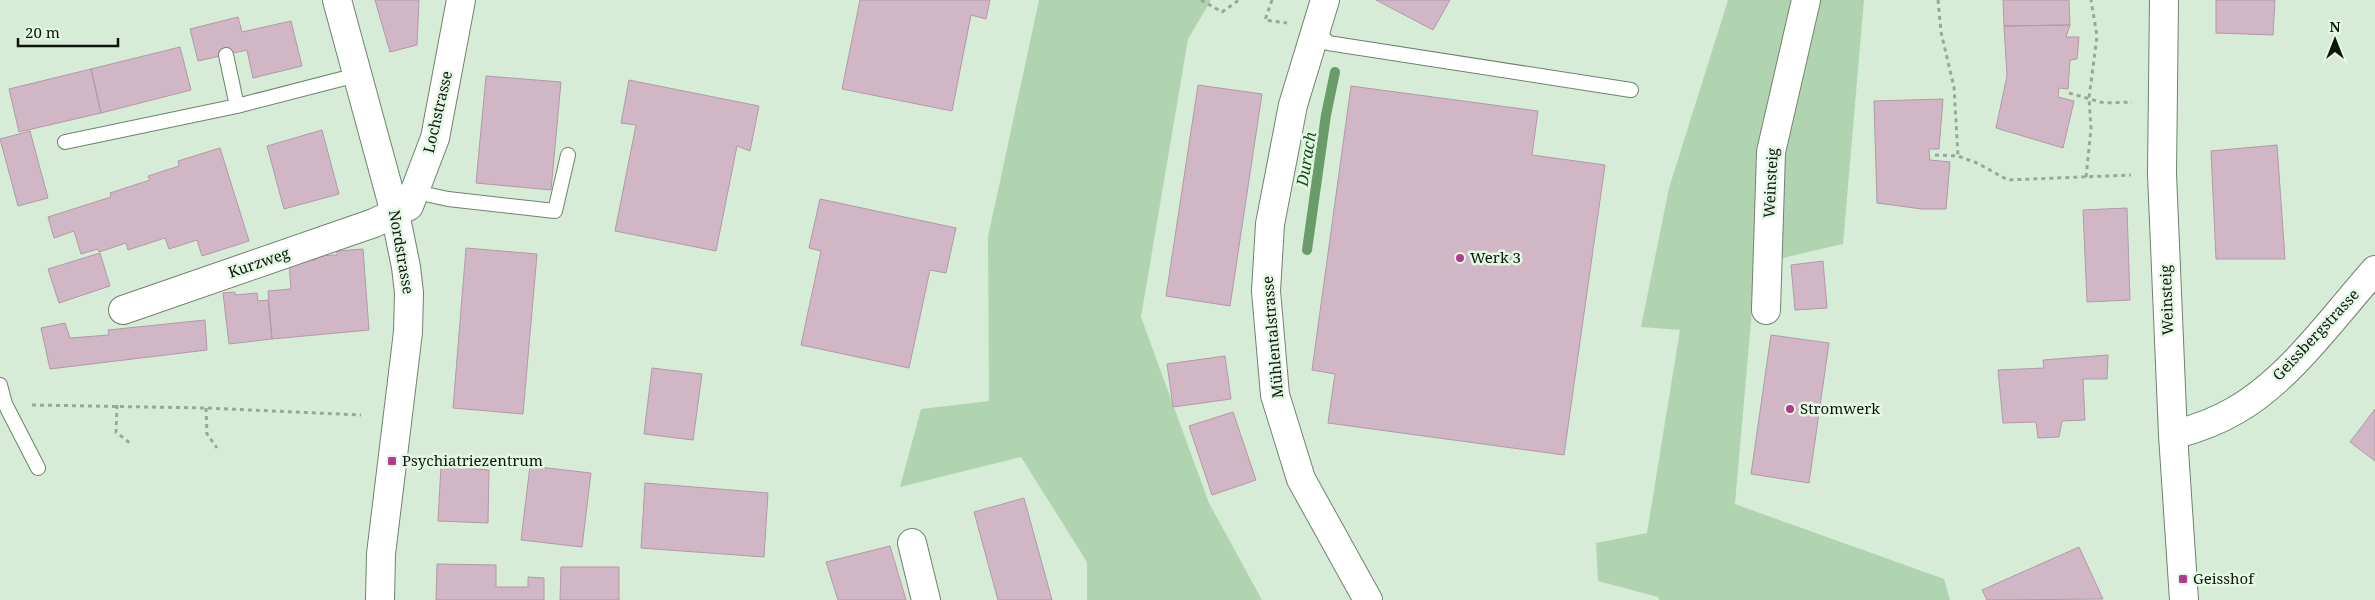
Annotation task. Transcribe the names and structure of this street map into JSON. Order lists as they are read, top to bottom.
{
  "streets": {
    "street": [
      "Lochstrasse",
      "Weinsteig",
      "Nordstrasse",
      "Kurzweg",
      "Geissbergstrasse",
      "Mühlentalstrasse"
    ]
  },
  "crossings": [
    ["Lochstrasse", "Nordstrasse"],
    ["Lochstrasse", "Kurzweg"],
    ["Weinsteig", "Geissbergstrasse"],
    ["Nordstrasse", "Kurzweg"]
  ],
  "water": ["Durach"],
  "places": {
    "other": ["Werk 3", "Stromwerk"],
    "transit": ["Psychiatriezentrum", "Geisshof"]
  },
  "scale_bar": "20 m",
  "north": "top"
}
